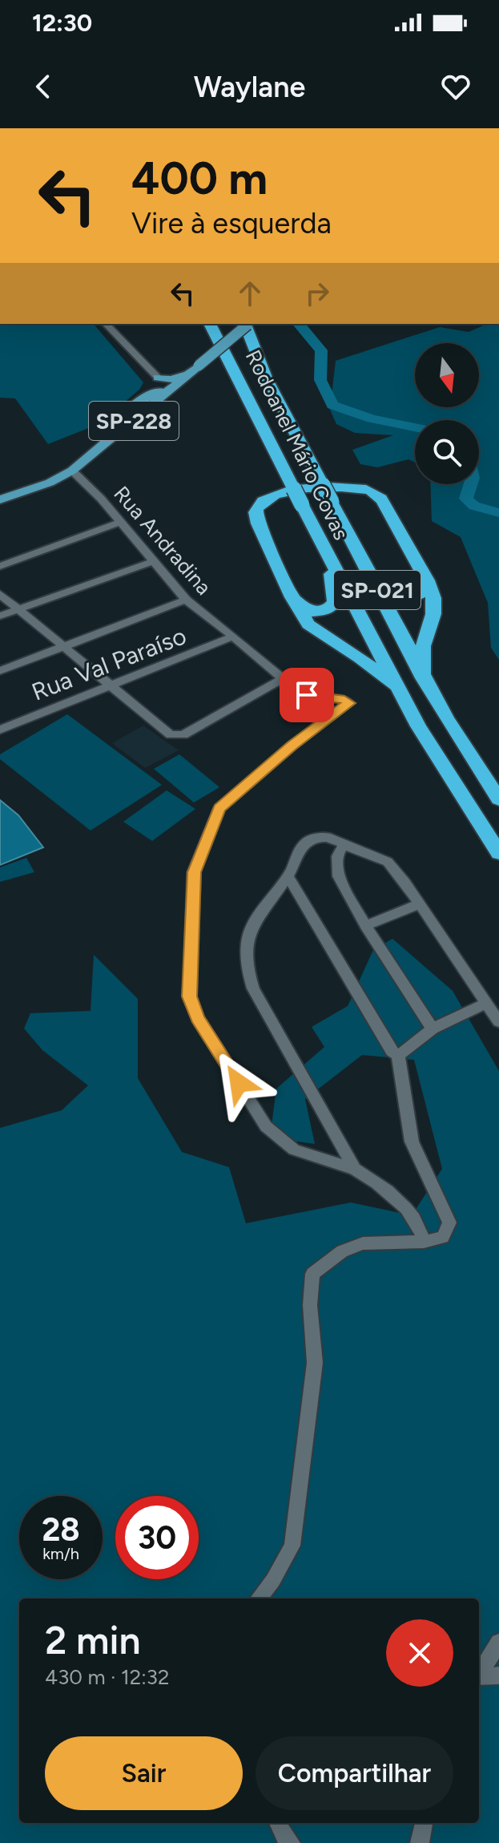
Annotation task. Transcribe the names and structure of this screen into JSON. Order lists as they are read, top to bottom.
{
  "streets": {
    "highway": ["Rodoanel Mário Covas", "SP-021"],
    "main road": ["SP-228"],
    "street": ["Rua Andradina", "Rua Val Paraíso"]
  },
  "crossings": [
    ["SP-228", "Rua Andradina"],
    ["Rua Andradina", "Rua Val Paraíso"]
  ],
  "north": "bottom",
  "page": {
    "status": "12:30",
    "header": "Waylane",
    "turn": ["400 m", "Vire à esquerda"],
    "speed": "28 km/h",
    "limit": "30",
    "heading": ["2 min", "430 m · 12:32"],
    "buttons": ["Sair", "Compartilhar"]
  }
}
